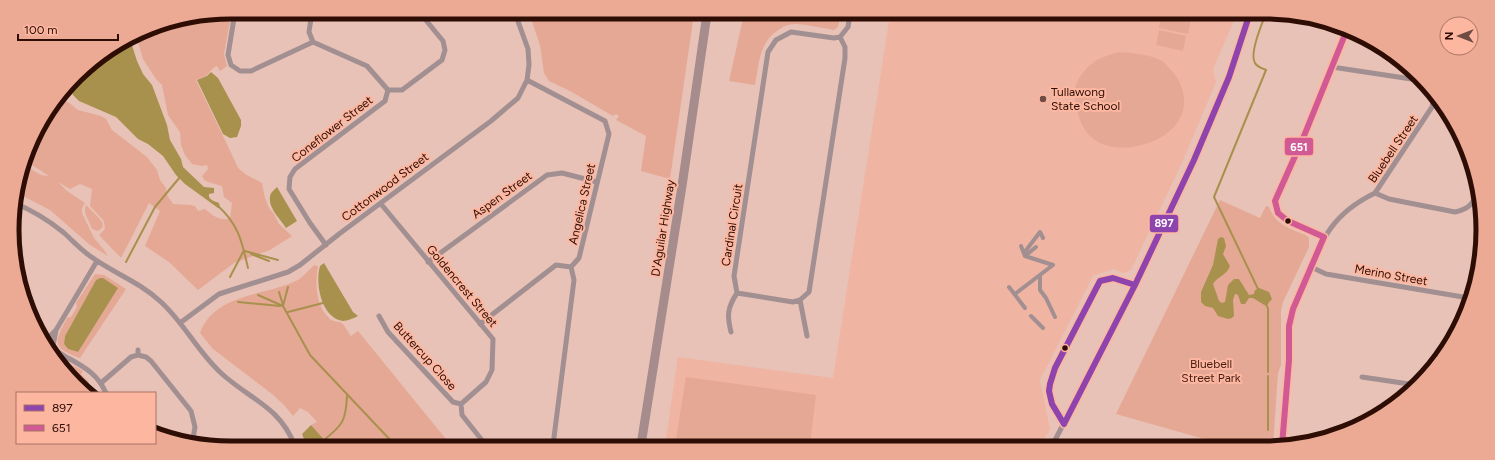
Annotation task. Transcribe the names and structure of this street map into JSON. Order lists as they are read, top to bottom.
{
  "streets": {
    "highway": ["D'Aguilar Highway"],
    "street": [
      "Coneflower Street",
      "Bluebell Street",
      "Cottonwood Street",
      "Aspen Street",
      "Angelica Street",
      "Cardinal Circuit",
      "Merino Street",
      "Goldencrest Street",
      "Buttercup Close"
    ]
  },
  "crossings": [
    ["Coneflower Street", "Cottonwood Street"],
    ["Bluebell Street", "Merino Street"],
    ["Cottonwood Street", "Angelica Street"],
    ["Cottonwood Street", "Goldencrest Street"],
    ["Aspen Street", "Angelica Street"],
    ["Aspen Street", "Goldencrest Street"],
    ["Goldencrest Street", "Buttercup Close"]
  ],
  "parks": ["Bluebell Street Park"],
  "places": ["Tullawong State School"],
  "lines": ["transit line 897", "transit line 651"],
  "legend": ["897", "651"],
  "scale_bar": "100 m",
  "north": "left"
}
